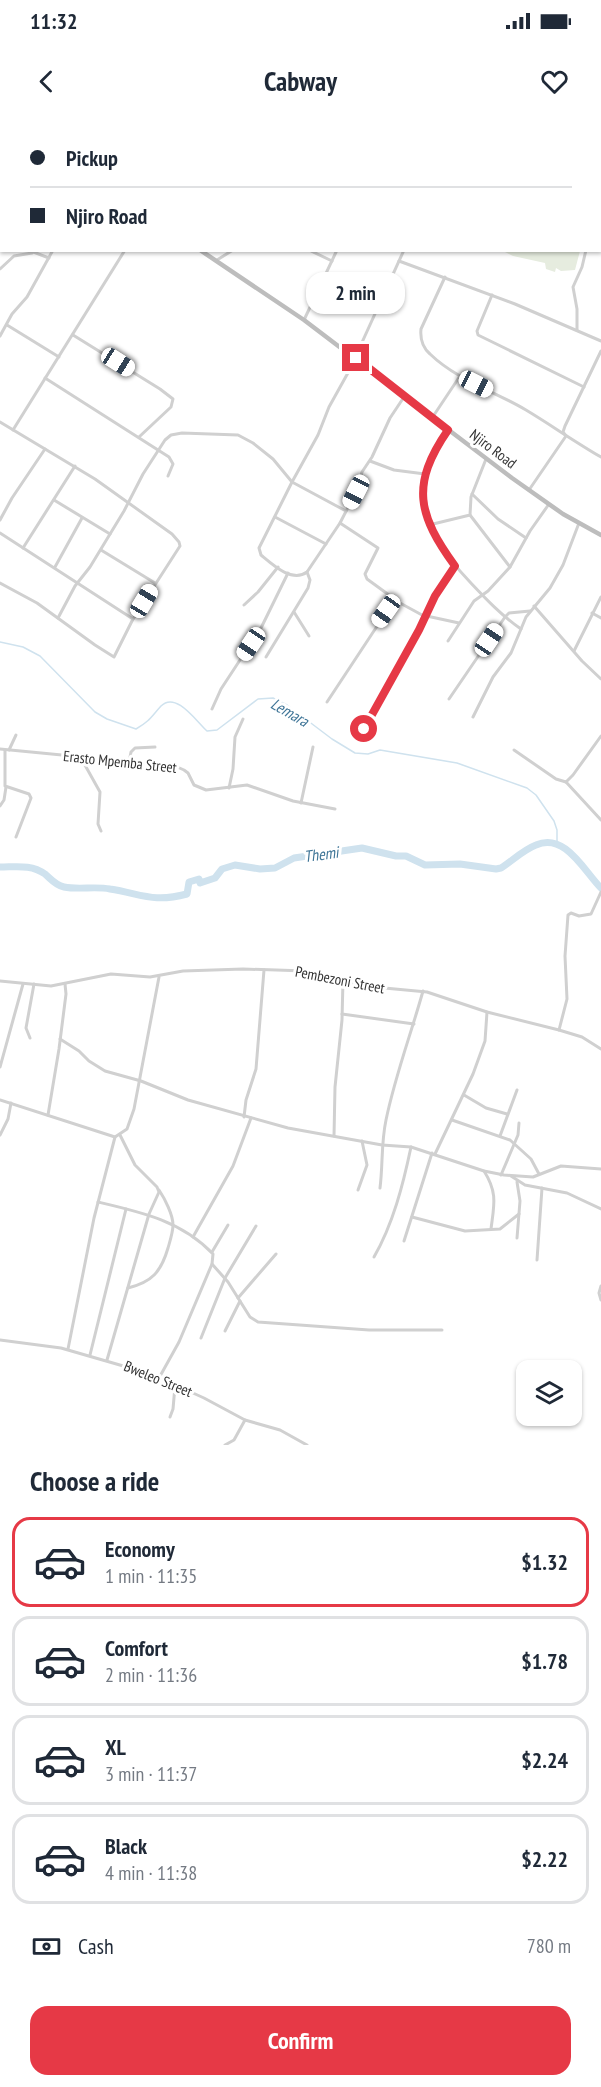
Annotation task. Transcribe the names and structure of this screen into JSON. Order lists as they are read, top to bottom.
{
  "streets": {
    "street": [
      "Njiro Road",
      "Erasto Mpemba Street",
      "Pembezoni Street",
      "Bweleo Street"
    ]
  },
  "water": ["Lemara", "Themi"],
  "page": {
    "status": "11:32",
    "header": "Cabway",
    "banner": ["Pickup", "Njiro Road"],
    "bubble": "2 min",
    "heading": "Choose a ride",
    "list": [
      {
        "name": "Economy",
        "note": "1 min · 11:35",
        "value": "$1.32"
      },
      {
        "name": "Comfort",
        "note": "2 min · 11:36",
        "value": "$1.78"
      },
      {
        "name": "XL",
        "note": "3 min · 11:37",
        "value": "$2.24"
      },
      {
        "name": "Black",
        "note": "4 min · 11:38",
        "value": "$2.22"
      }
    ],
    "pay": ["Cash", "780 m"],
    "buttons": "Confirm"
  }
}
